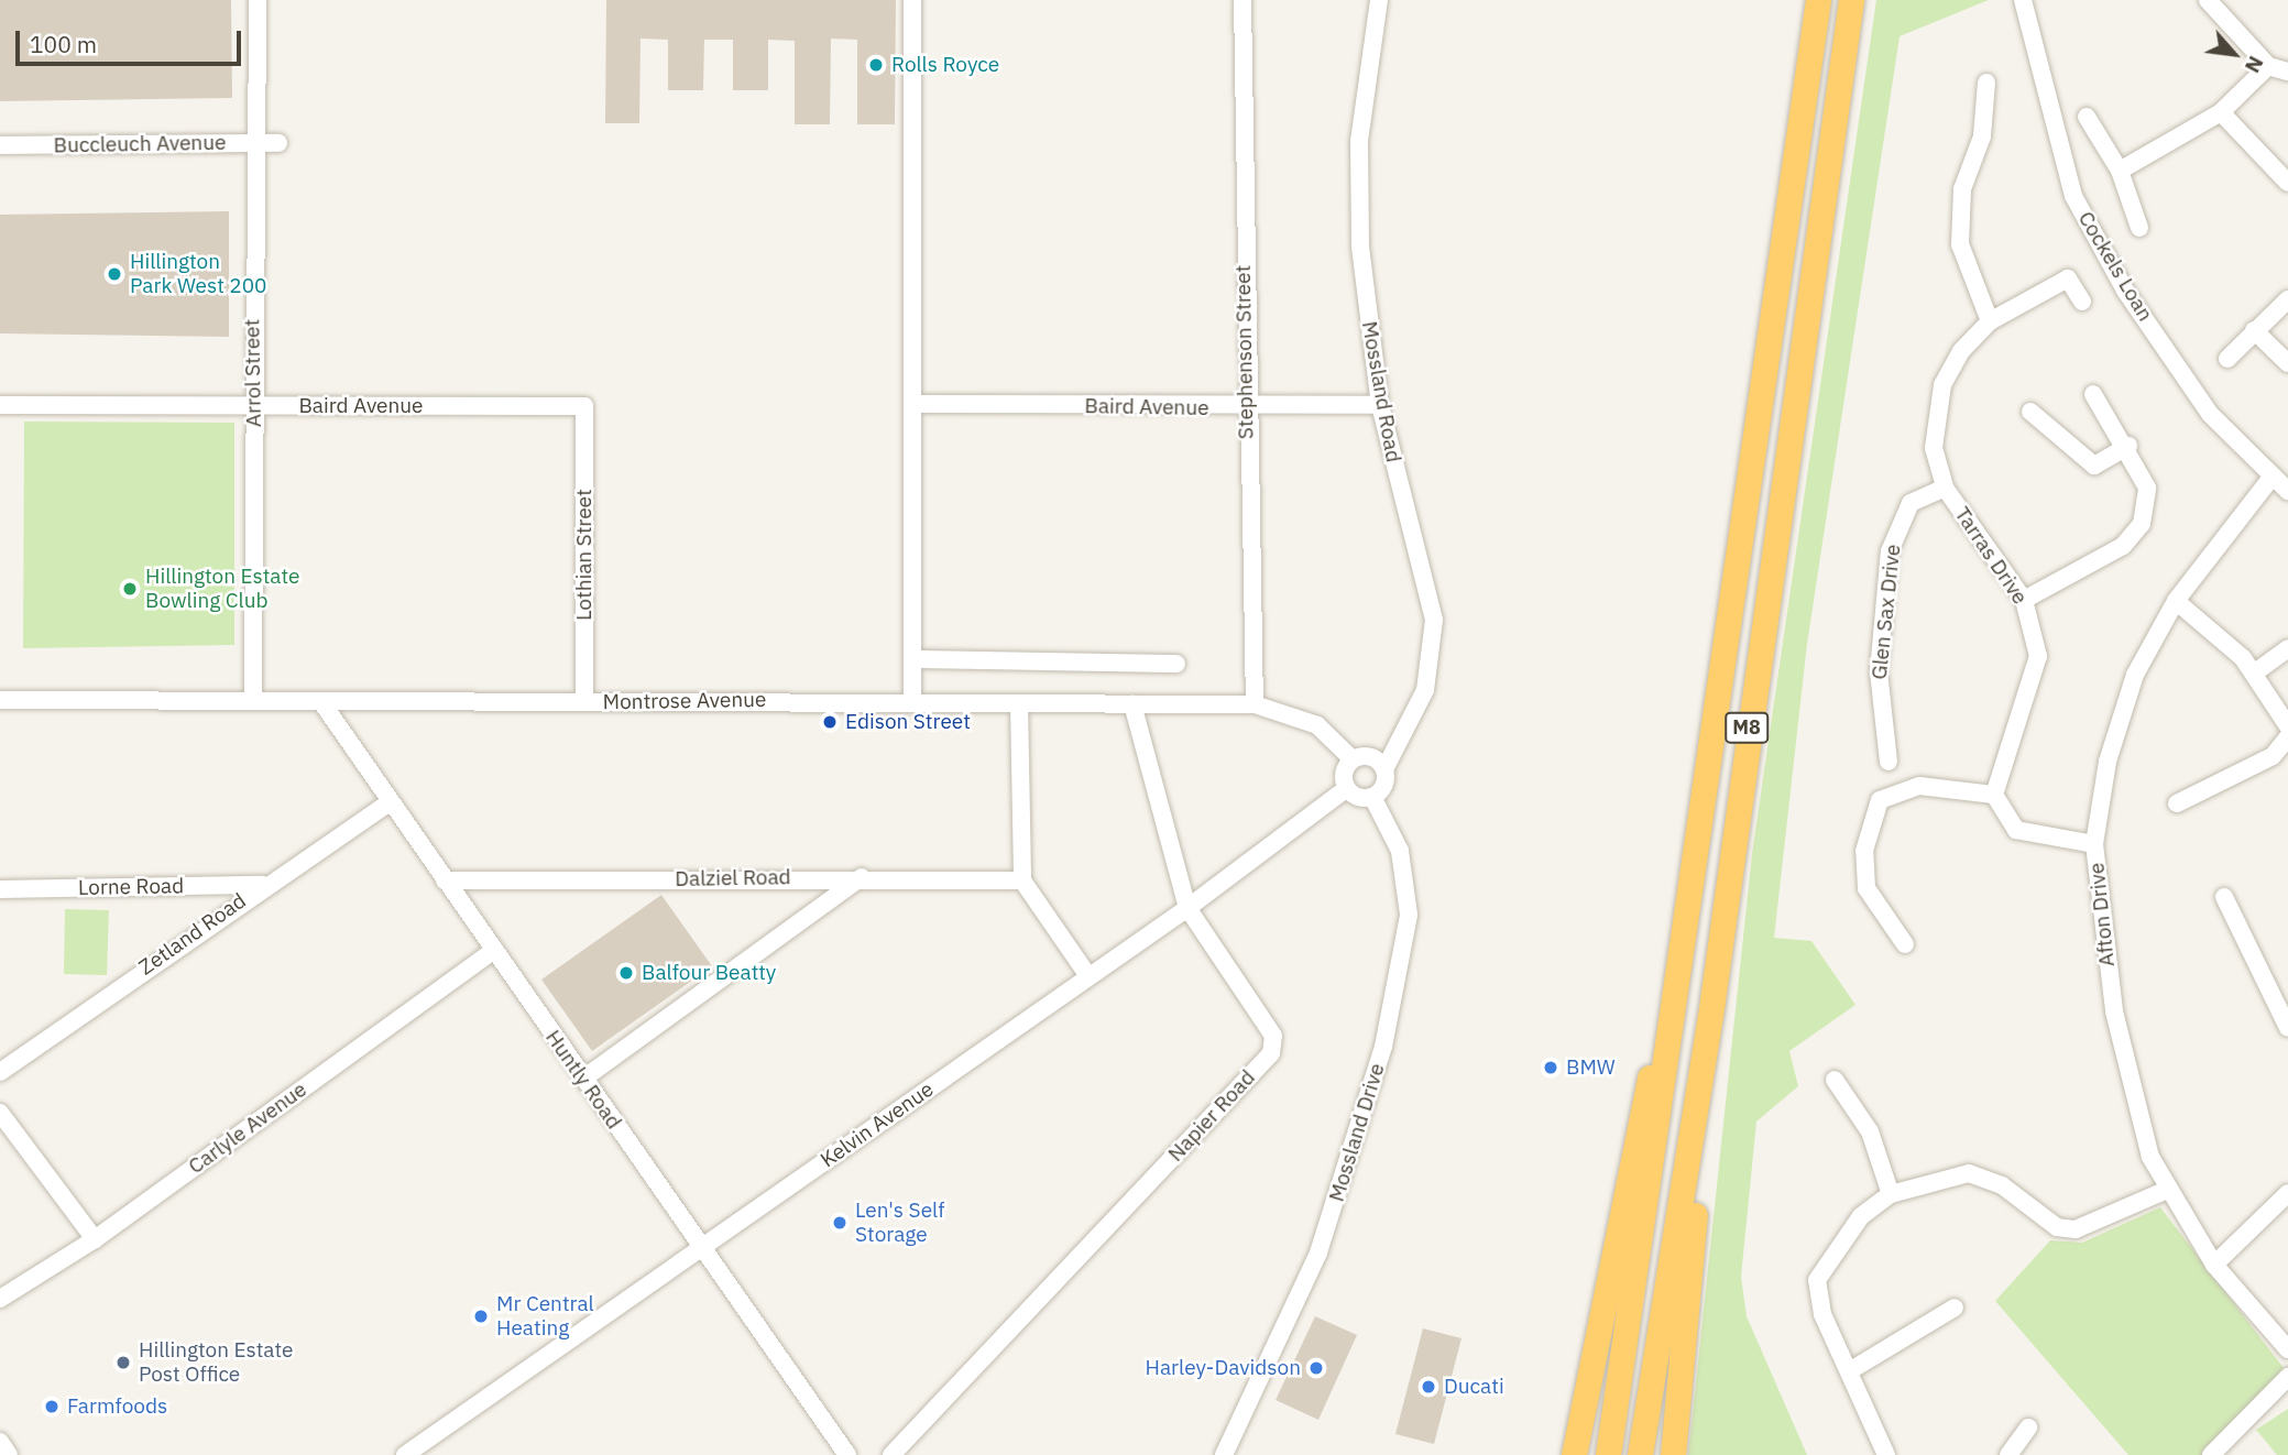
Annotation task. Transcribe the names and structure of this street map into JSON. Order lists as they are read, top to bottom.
{
  "streets": {
    "highway": ["M8"],
    "street": [
      "Buccleuch Avenue",
      "Cockels Loan",
      "Stephenson Street",
      "Arrol Street",
      "Mossland Road",
      "Baird Avenue",
      "Lothian Street",
      "Tarras Drive",
      "Glen Sax Drive",
      "Montrose Avenue",
      "Dalziel Road",
      "Lorne Road",
      "Afton Drive",
      "Zetland Road",
      "Huntly Road",
      "Napier Road",
      "Kelvin Avenue",
      "Carlyle Avenue",
      "Mossland Drive"
    ]
  },
  "crossings": [
    ["Buccleuch Avenue", "Arrol Street"],
    ["Cockels Loan", "Afton Drive"],
    ["Stephenson Street", "Baird Avenue"],
    ["Stephenson Street", "Montrose Avenue"],
    ["Arrol Street", "Baird Avenue"],
    ["Arrol Street", "Montrose Avenue"],
    ["Mossland Road", "Baird Avenue"],
    ["Mossland Road", "Montrose Avenue"],
    ["Mossland Road", "Kelvin Avenue"],
    ["Mossland Road", "Mossland Drive"],
    ["Baird Avenue", "Lothian Street"],
    ["Lothian Street", "Montrose Avenue"],
    ["Tarras Drive", "Glen Sax Drive"],
    ["Montrose Avenue", "Huntly Road"],
    ["Montrose Avenue", "Napier Road"],
    ["Montrose Avenue", "Kelvin Avenue"],
    ["Montrose Avenue", "Mossland Drive"],
    ["Dalziel Road", "Huntly Road"],
    ["Lorne Road", "Zetland Road"],
    ["Zetland Road", "Huntly Road"],
    ["Huntly Road", "Kelvin Avenue"],
    ["Huntly Road", "Carlyle Avenue"],
    ["Napier Road", "Kelvin Avenue"],
    ["Kelvin Avenue", "Mossland Drive"]
  ],
  "places": [
    "Rolls Royce",
    "Hillington Park West 200",
    "Hillington Estate Bowling Club",
    "Edison Street",
    "Balfour Beatty",
    "BMW",
    "Len's Self Storage",
    "Mr Central Heating",
    "Hillington Estate Post Office",
    "Harley-Davidson",
    "Ducati",
    "Farmfoods"
  ],
  "scale_bar": "100 m",
  "north": "bottom right"
}
